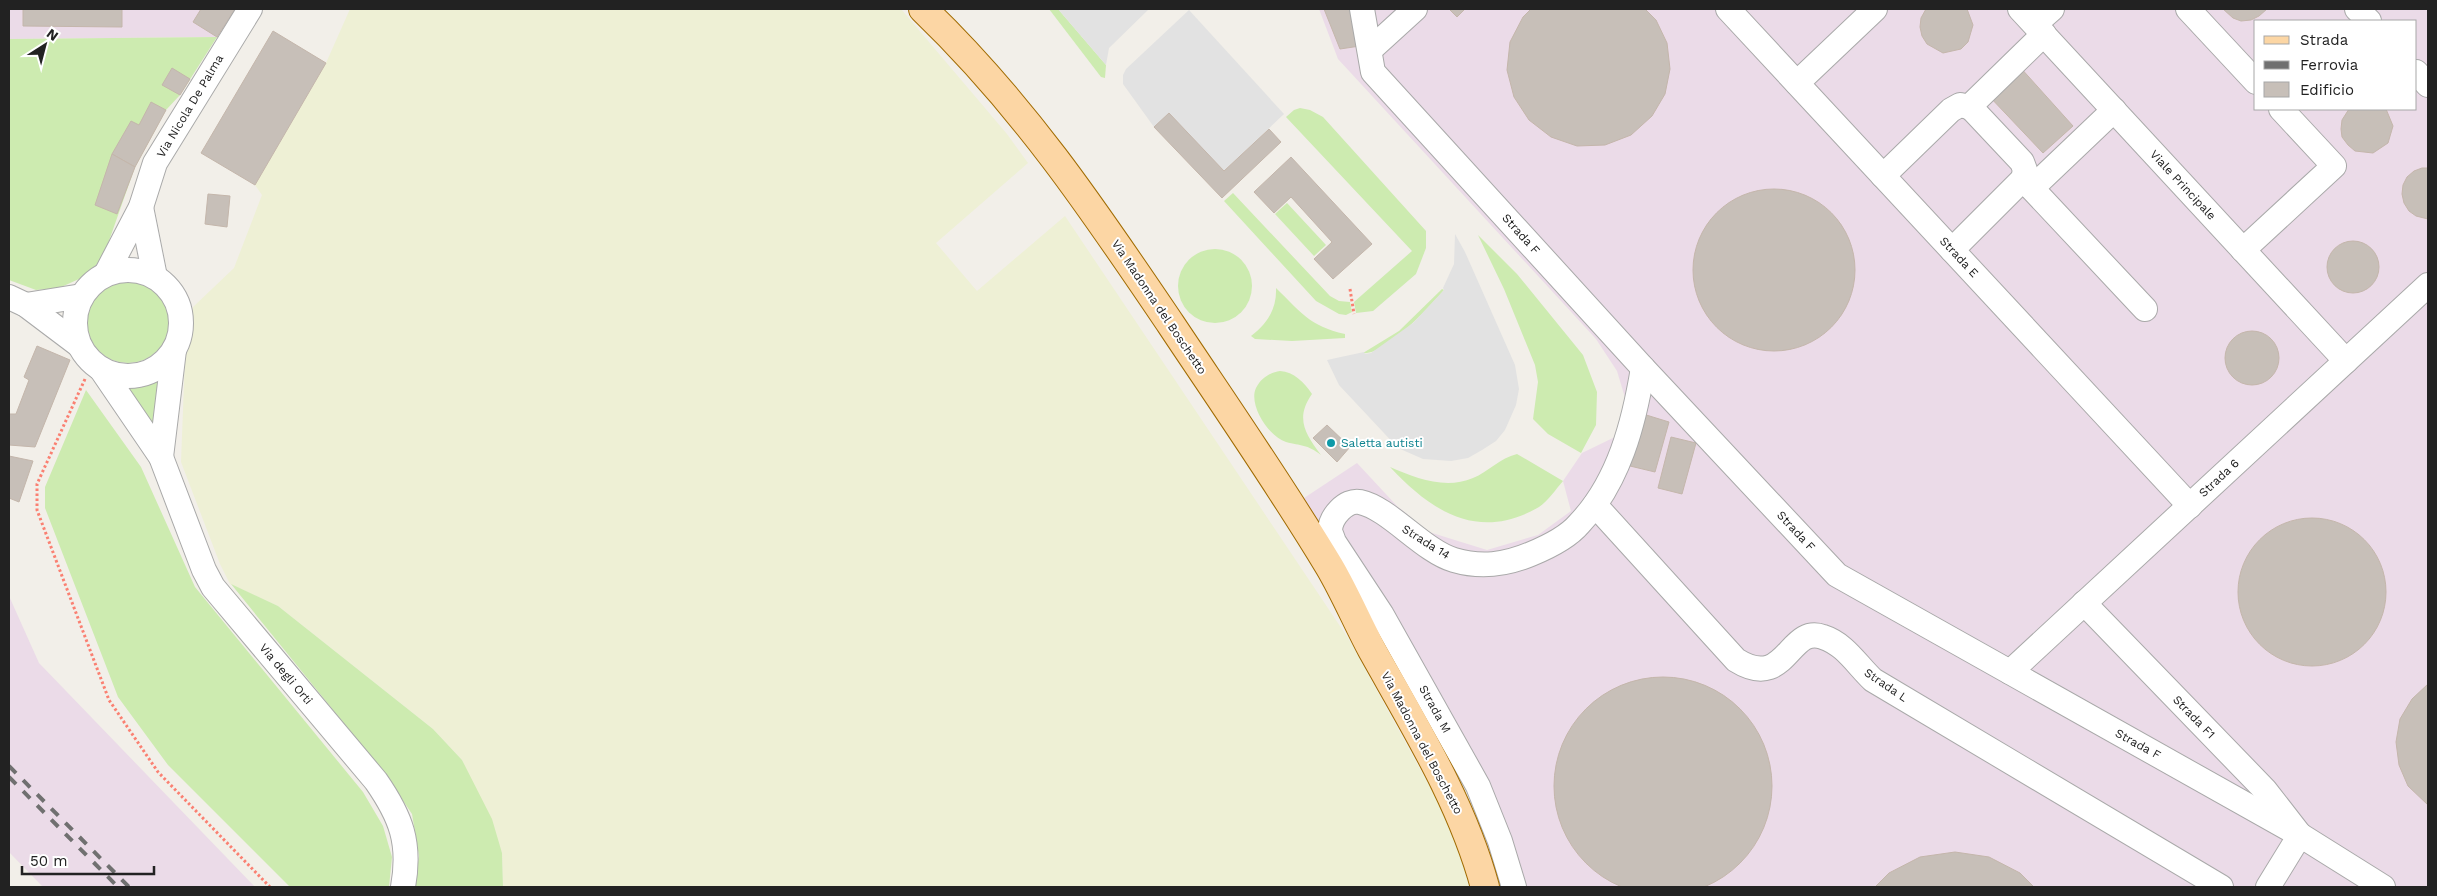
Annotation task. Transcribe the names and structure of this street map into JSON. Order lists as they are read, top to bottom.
{
  "streets": {
    "main road": ["Via Madonna del Boschetto"],
    "street": [
      "Via Nicola De Palma",
      "Viale Principale",
      "Strada F",
      "Strada E",
      "Strada 6",
      "Strada 14",
      "Via degli Orti",
      "Strada L",
      "Strada M",
      "Strada F1"
    ]
  },
  "crossings": [
    ["Via Nicola De Palma", "Via degli Orti"],
    ["Viale Principale", "Strada 6"],
    ["Strada F", "Strada 6"],
    ["Strada F", "Strada 14"],
    ["Strada F", "Strada F1"],
    ["Strada E", "Strada 6"],
    ["Strada 6", "Strada F1"],
    ["Strada 14", "Strada L"],
    ["Strada 14", "Strada M"]
  ],
  "places": ["Saletta autisti"],
  "legend": ["Strada", "Ferrovia", "Edificio"],
  "scale_bar": "50 m",
  "north": "top right"
}
